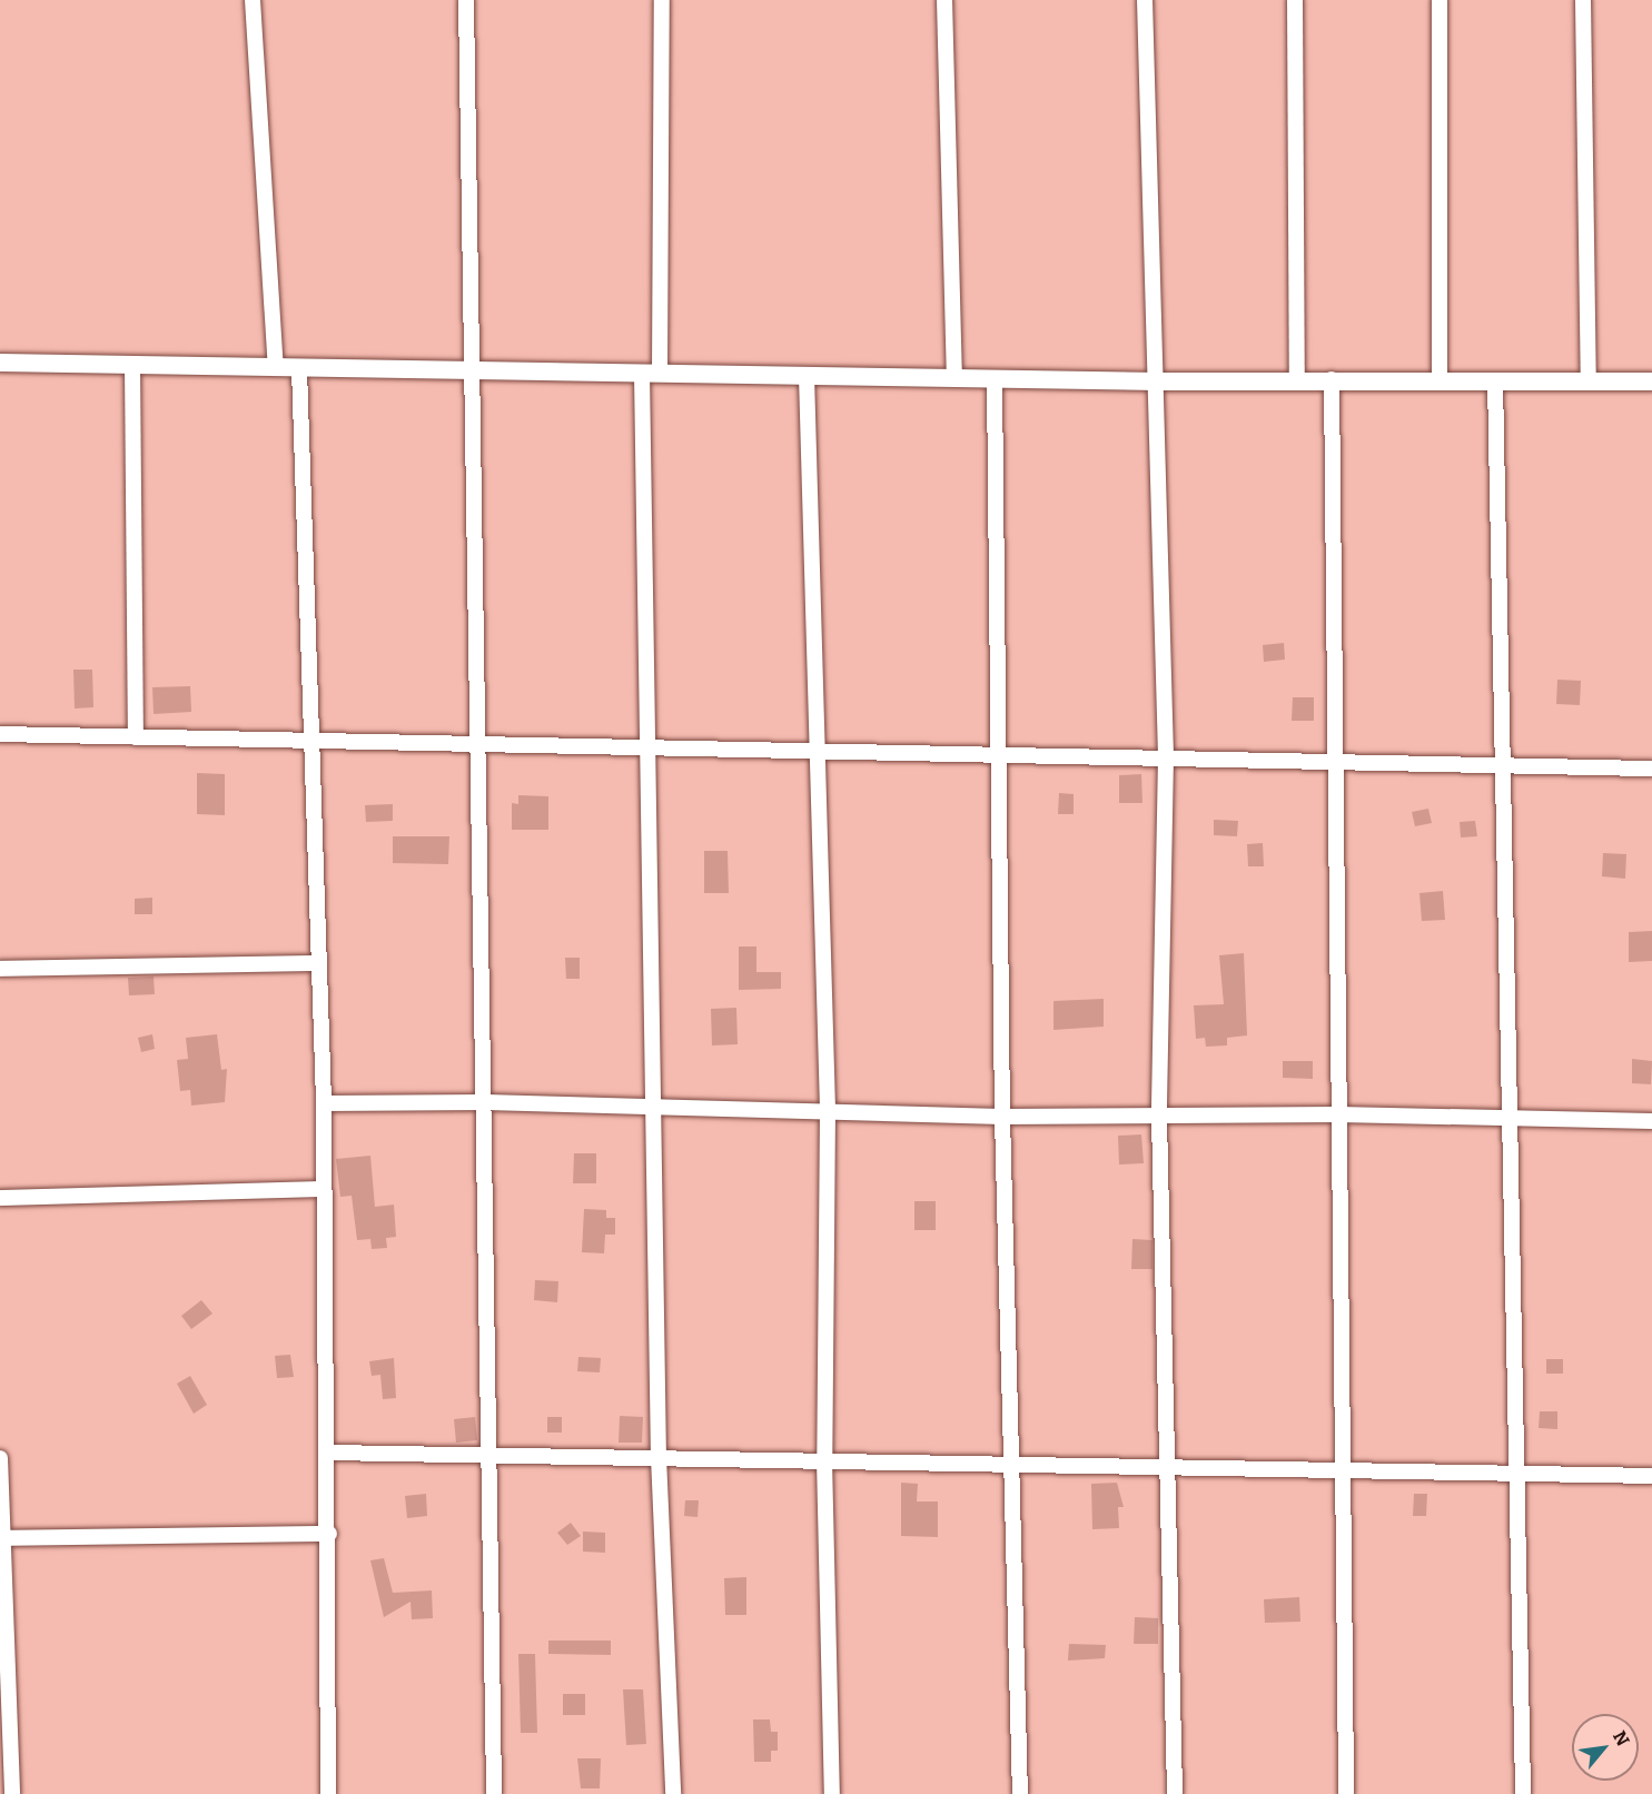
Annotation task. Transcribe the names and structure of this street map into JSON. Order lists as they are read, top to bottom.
{
  "north": "top right"
}
